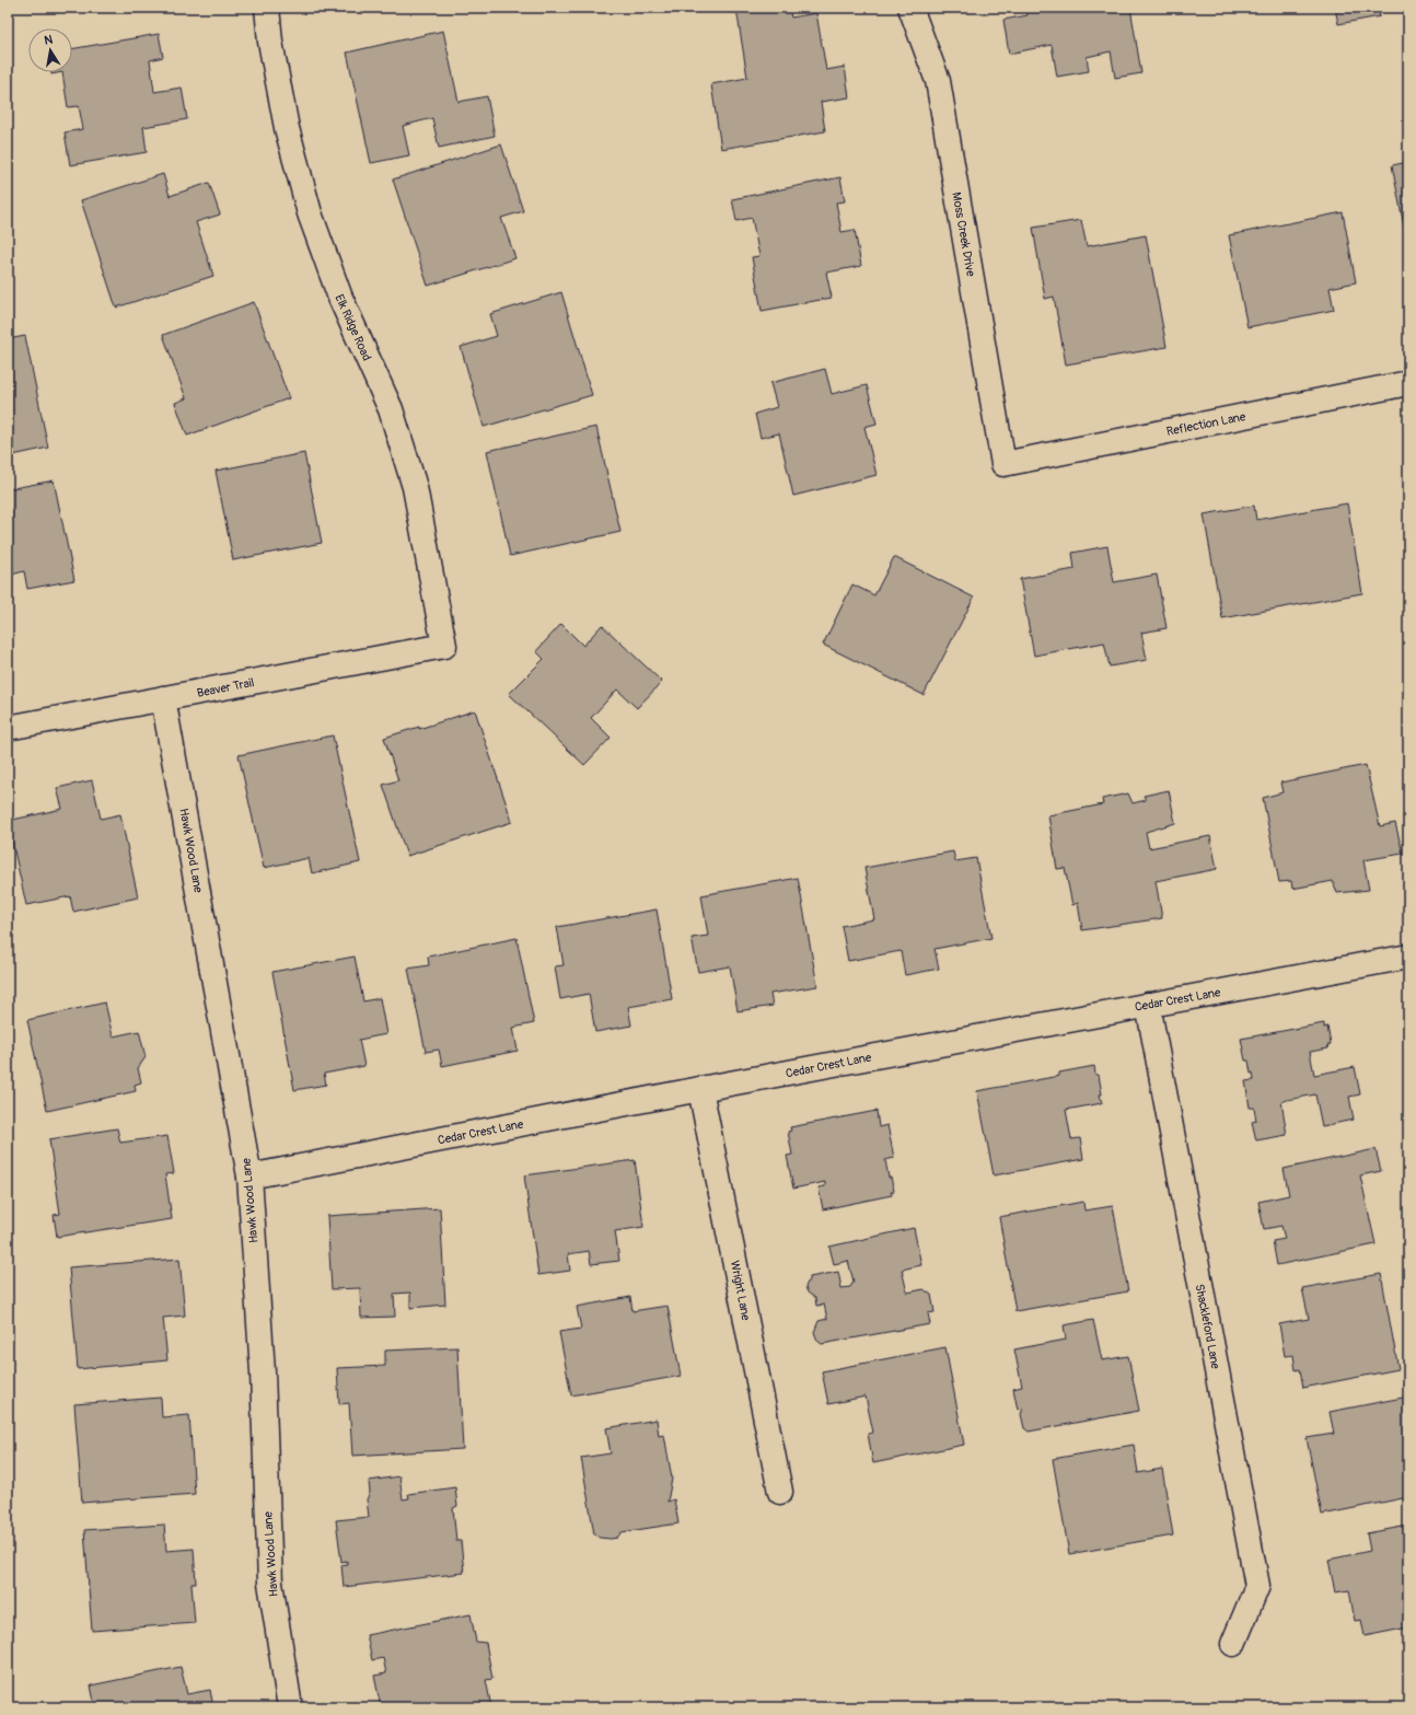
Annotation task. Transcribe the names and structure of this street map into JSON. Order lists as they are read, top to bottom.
{
  "streets": {
    "street": [
      "Moss Creek Drive",
      "Elk Ridge Road",
      "Reflection Lane",
      "Beaver Trail",
      "Hawk Wood Lane",
      "Cedar Crest Lane",
      "Wright Lane",
      "Shackleford Lane"
    ]
  },
  "crossings": [
    ["Moss Creek Drive", "Reflection Lane"],
    ["Elk Ridge Road", "Beaver Trail"],
    ["Beaver Trail", "Hawk Wood Lane"],
    ["Hawk Wood Lane", "Cedar Crest Lane"],
    ["Cedar Crest Lane", "Wright Lane"],
    ["Cedar Crest Lane", "Shackleford Lane"]
  ],
  "north": "top"
}
